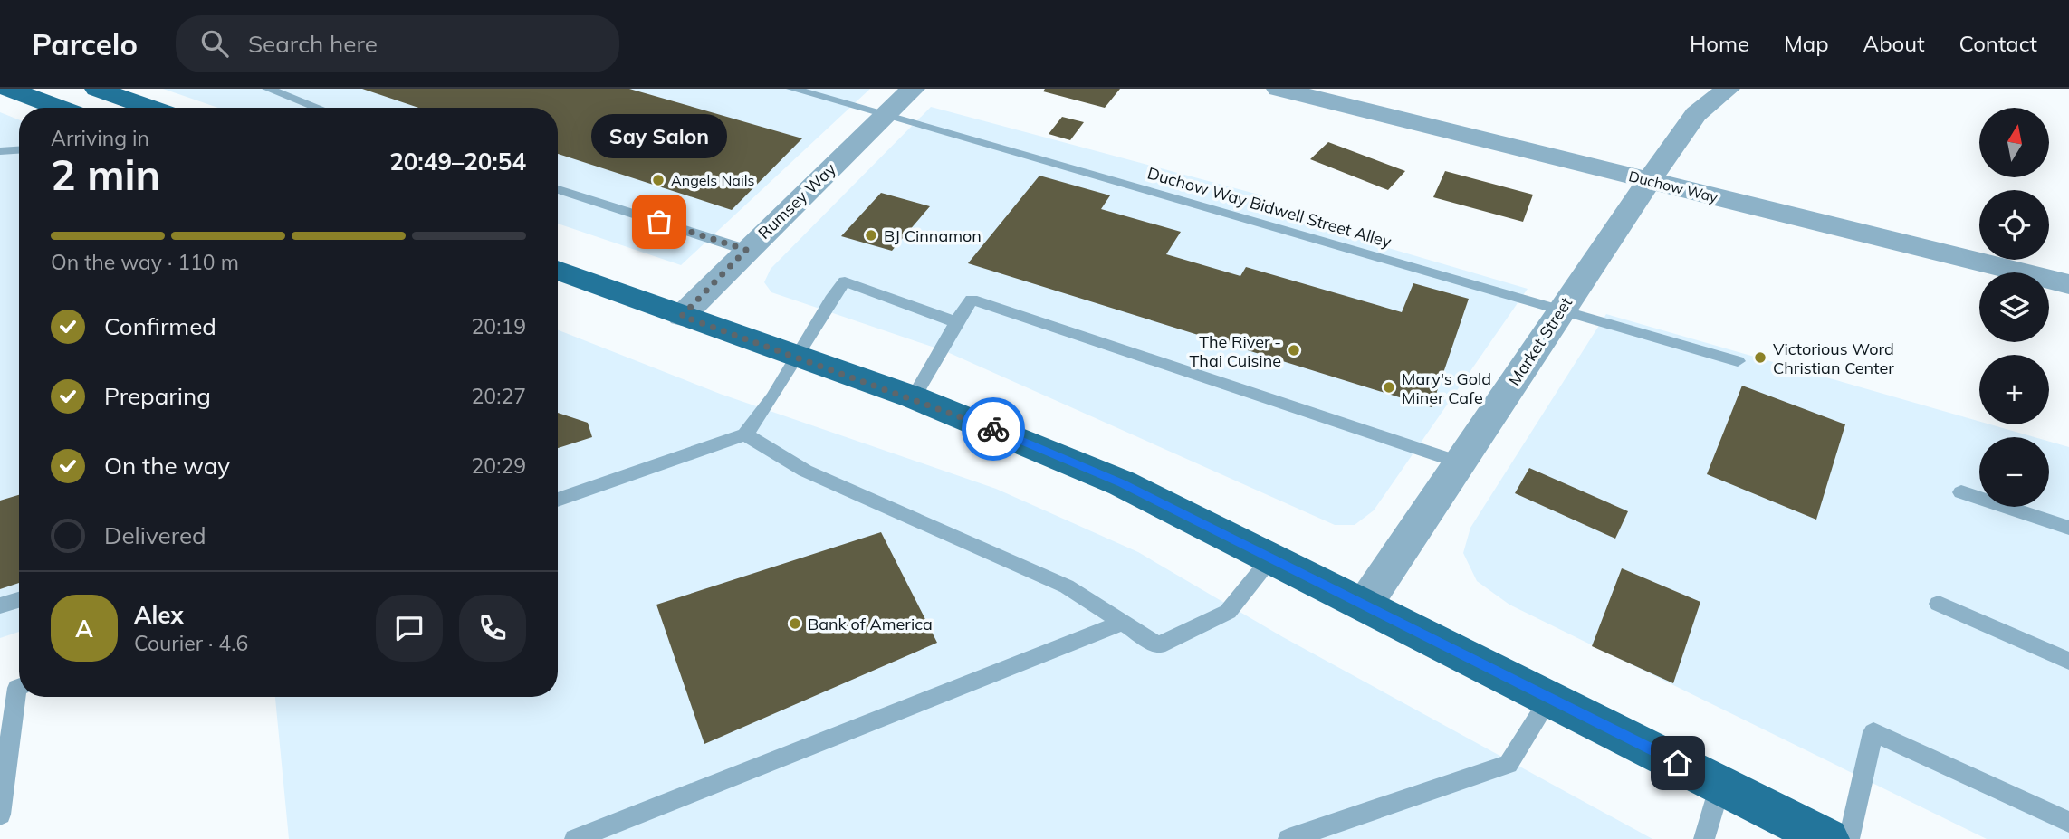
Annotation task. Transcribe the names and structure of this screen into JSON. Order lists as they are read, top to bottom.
{
  "streets": {
    "street": ["Duchow Way", "Rumsey Way", "Market Street"],
    "lane": ["Duchow Way Bidwell Street Alley"]
  },
  "crossings": [
    ["Duchow Way", "Market Street"],
    ["Rumsey Way", "Duchow Way Bidwell Street Alley"],
    ["Duchow Way Bidwell Street Alley", "Market Street"]
  ],
  "places": [
    "Angels Nails",
    "Say Salon",
    "BJ Cinnamon",
    "The River - Thai Cuisine",
    "Victorious Word Christian Center",
    "Mary's Gold Miner Cafe",
    "Bank of America"
  ],
  "north": "top",
  "page": {
    "header": "Parcelo",
    "search": "Search here",
    "nav": [
      "Home",
      "Map",
      "About",
      "Contact"
    ],
    "map_buttons": ["+", "−"],
    "heading": ["2 min", "Arriving in", "20:49–20:54"],
    "panel": ["Alex", "Courier · 4.6"],
    "bubble": "Say Salon",
    "bar": "On the way · 110 m",
    "list": [
      ["Confirmed", "20:19"],
      ["Preparing", "20:27"],
      ["On the way", "20:29"],
      "Delivered"
    ],
    "round": "A"
  }
}
